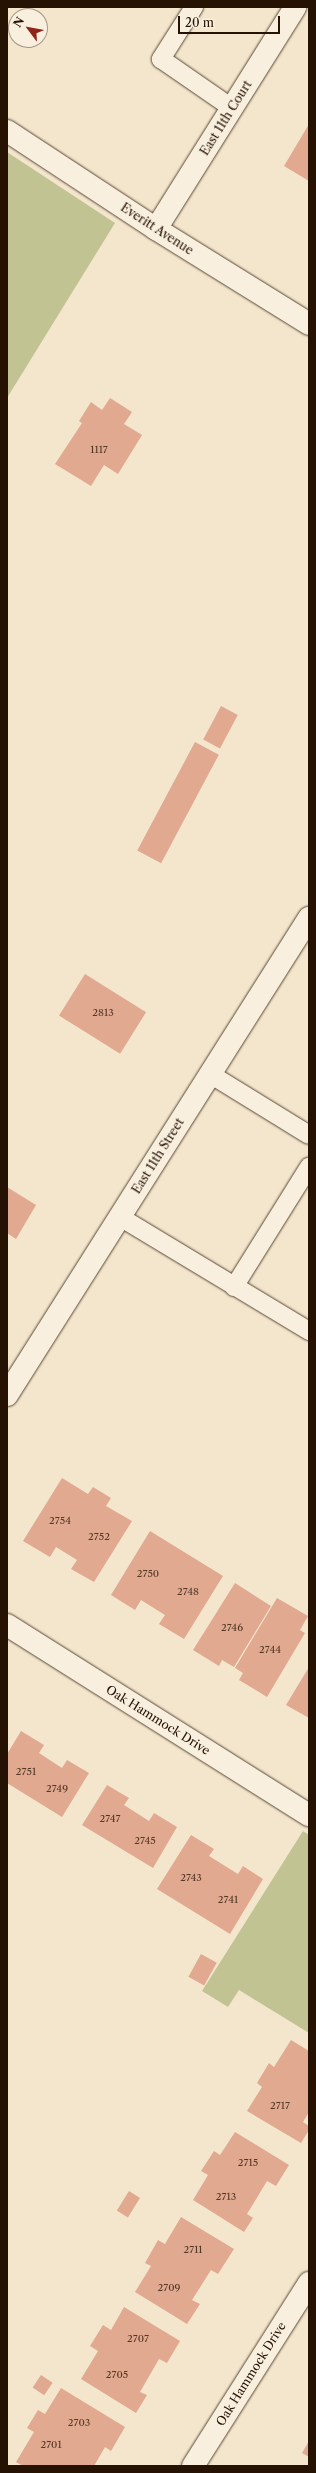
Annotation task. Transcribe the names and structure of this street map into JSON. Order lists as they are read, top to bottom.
{
  "streets": {
    "street": [
      "East 11th Court",
      "Everitt Avenue",
      "East 11th Street",
      "Oak Hammock Drive"
    ]
  },
  "crossings": [
    ["East 11th Court", "Everitt Avenue"]
  ],
  "house_numbers": [
    "1117",
    "2813",
    "2754",
    "2752",
    "2750",
    "2748",
    "2746",
    "2744",
    "2751",
    "2749",
    "2747",
    "2745",
    "2743",
    "2741",
    "2717",
    "2715",
    "2713",
    "2711",
    "2709",
    "2707",
    "2705",
    "2703",
    "2701"
  ],
  "scale_bar": "20 m",
  "north": "top left"
}
